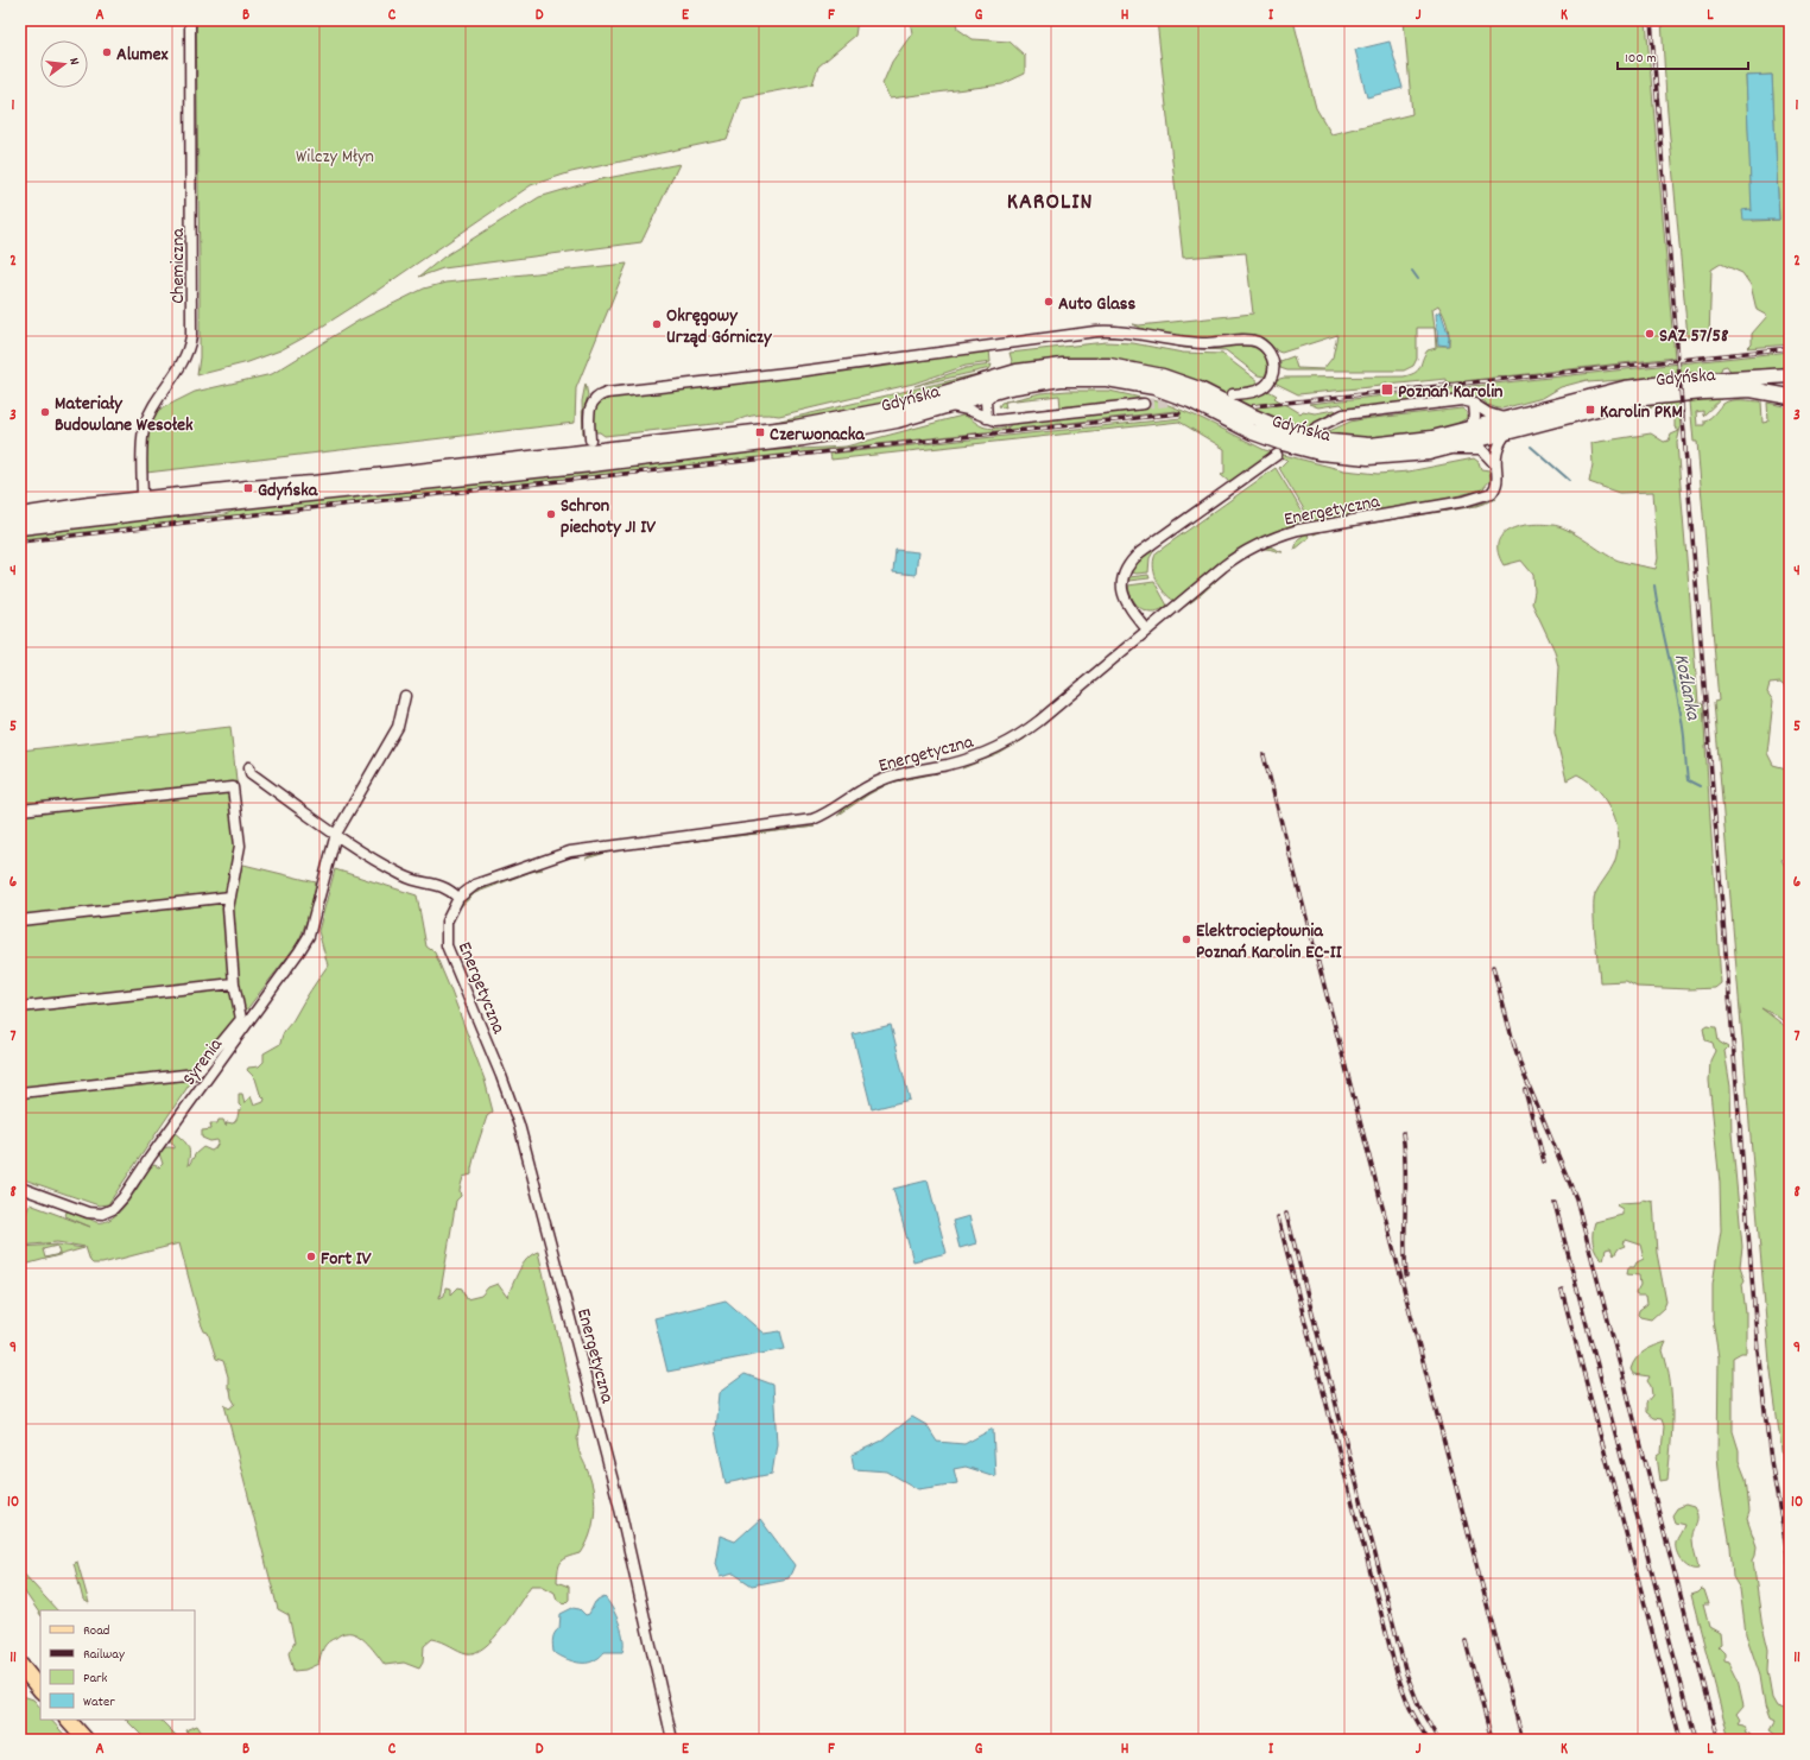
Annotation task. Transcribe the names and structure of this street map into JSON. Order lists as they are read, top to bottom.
{
  "streets": {
    "main road": ["Gdyńska"],
    "street": ["Chemiczna", "Energetyczna", "Syrenia"]
  },
  "crossings": [
    ["Chemiczna", "Gdyńska"],
    ["Gdyńska", "Energetyczna"]
  ],
  "districts": ["KAROLIN"],
  "water": ["Koźlanka"],
  "parks": ["Wilczy Młyn"],
  "places": {
    "other": [
      "Alumex",
      "Auto Glass",
      "Okręgowy Urząd Górniczy",
      "SAZ 57/58",
      "Materiały Budowlane Wesołek",
      "Schron piechoty J1 IV",
      "Elektrociepłownia Poznań Karolin EC-II",
      "Fort IV"
    ],
    "transit": [
      "Poznań Karolin",
      "Karolin PKM",
      "Czerwonacka",
      "Gdyńska"
    ]
  },
  "legend": [
    "Road",
    "Railway",
    "Park",
    "Water"
  ],
  "scale_bar": "100 m",
  "north": "right",
  "grid": {
    "columns": [
      "A",
      "B",
      "C",
      "D",
      "E",
      "F",
      "G",
      "H",
      "I",
      "J",
      "K",
      "L"
    ],
    "rows": [
      "1",
      "2",
      "3",
      "4",
      "5",
      "6",
      "7",
      "8",
      "9",
      "10",
      "11"
    ]
  }
}
